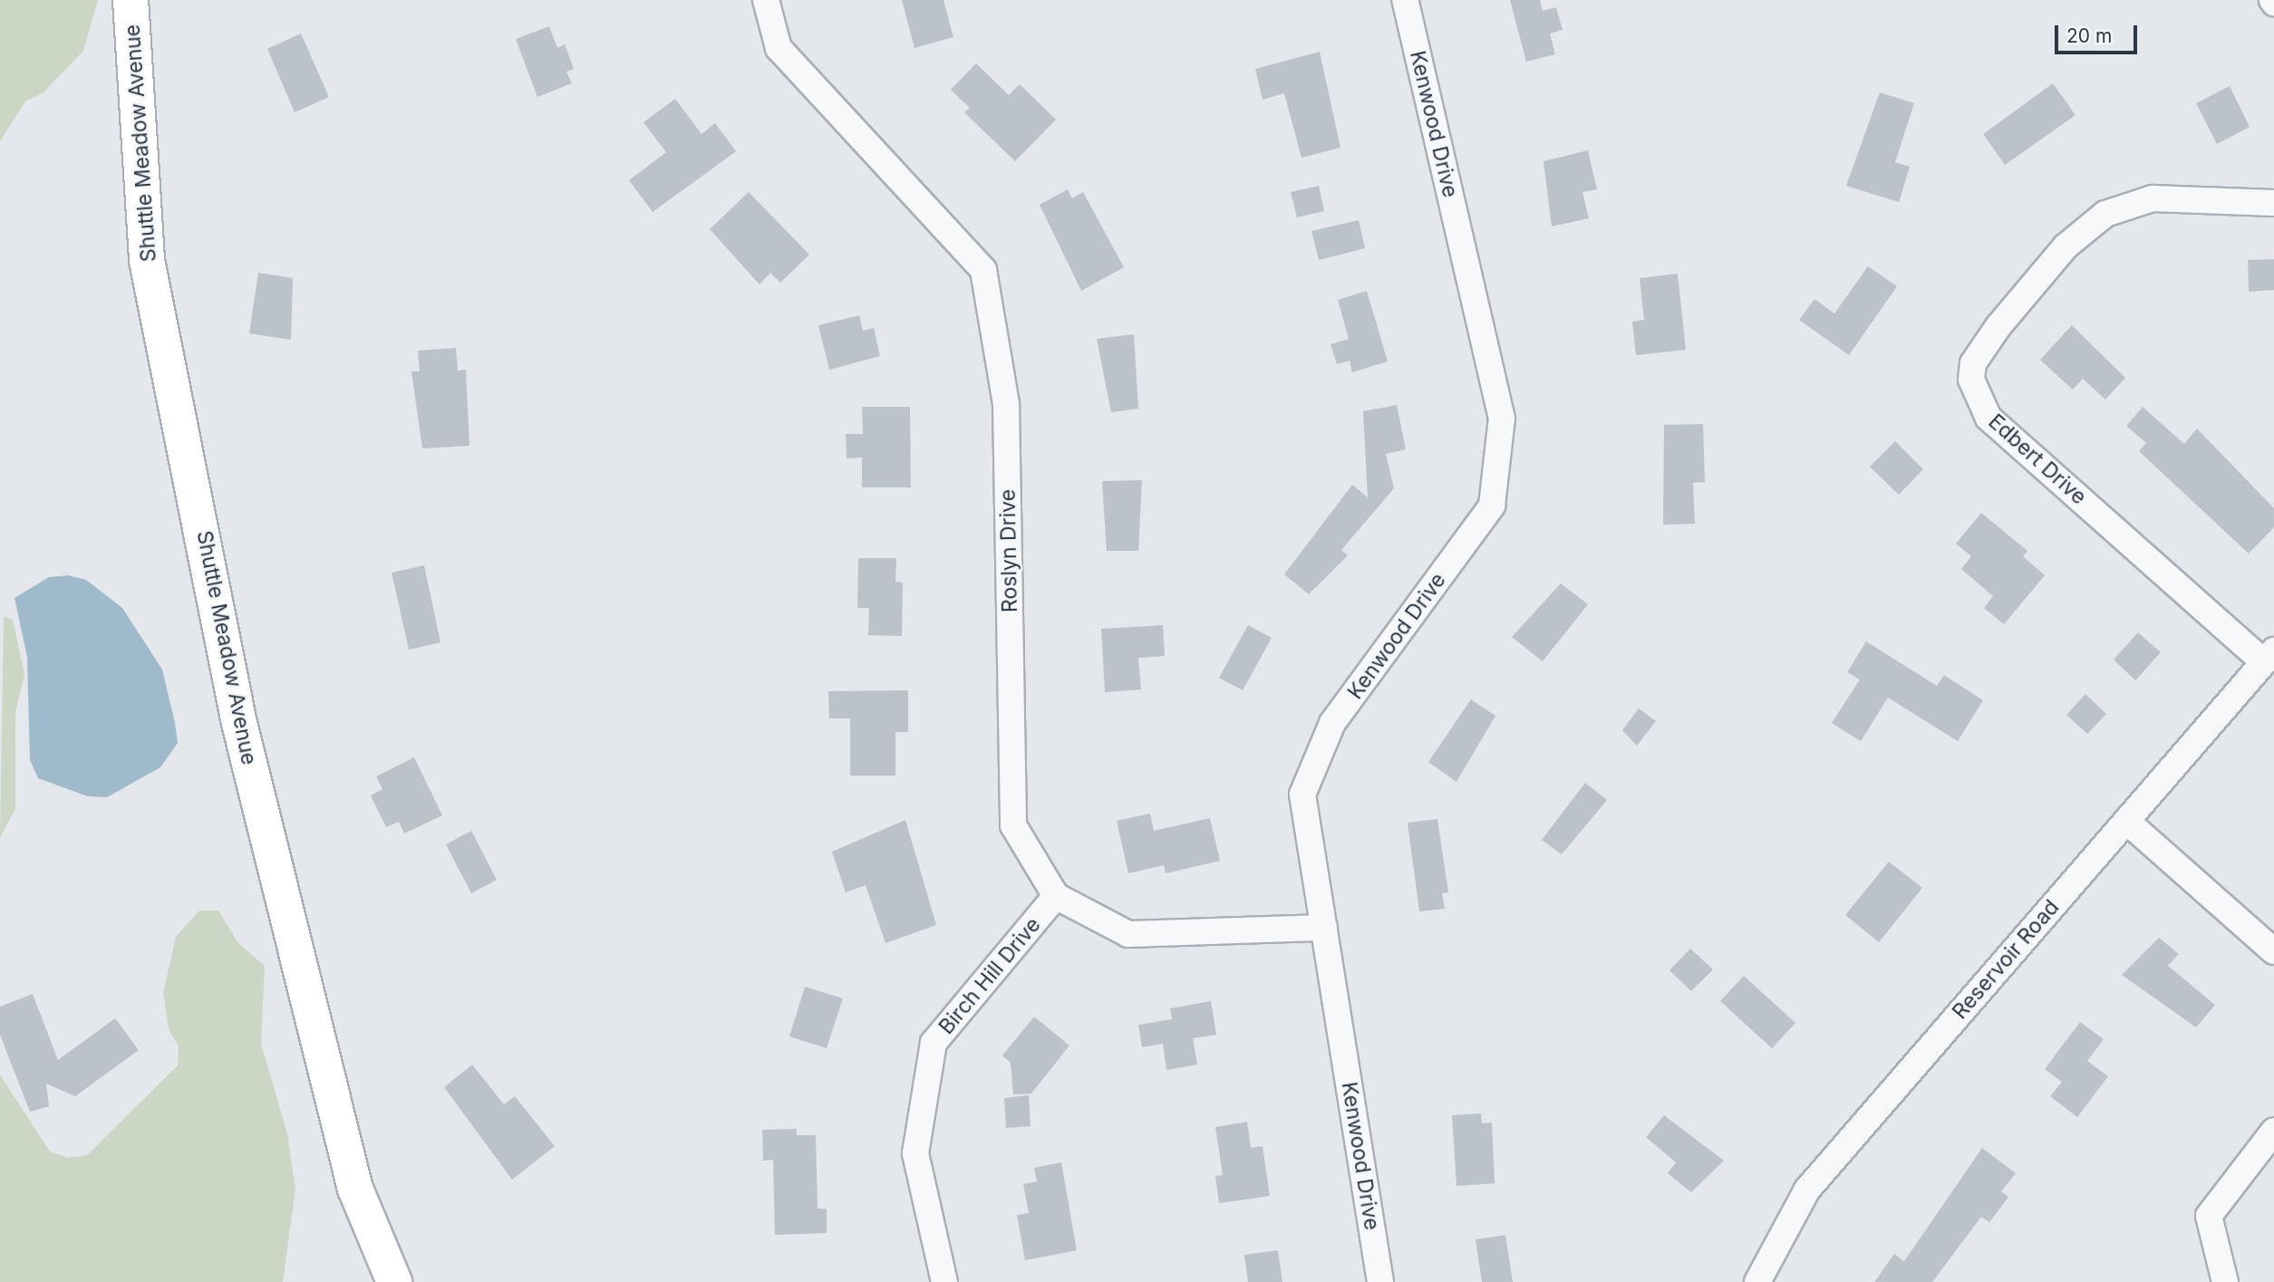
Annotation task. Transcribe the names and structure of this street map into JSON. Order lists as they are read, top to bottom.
{
  "streets": {
    "street": [
      "Kenwood Drive",
      "Shuttle Meadow Avenue",
      "Edbert Drive",
      "Roslyn Drive",
      "Reservoir Road",
      "Birch Hill Drive"
    ]
  },
  "crossings": [
    ["Edbert Drive", "Reservoir Road"],
    ["Roslyn Drive", "Birch Hill Drive"]
  ],
  "scale_bar": "20 m"
}
